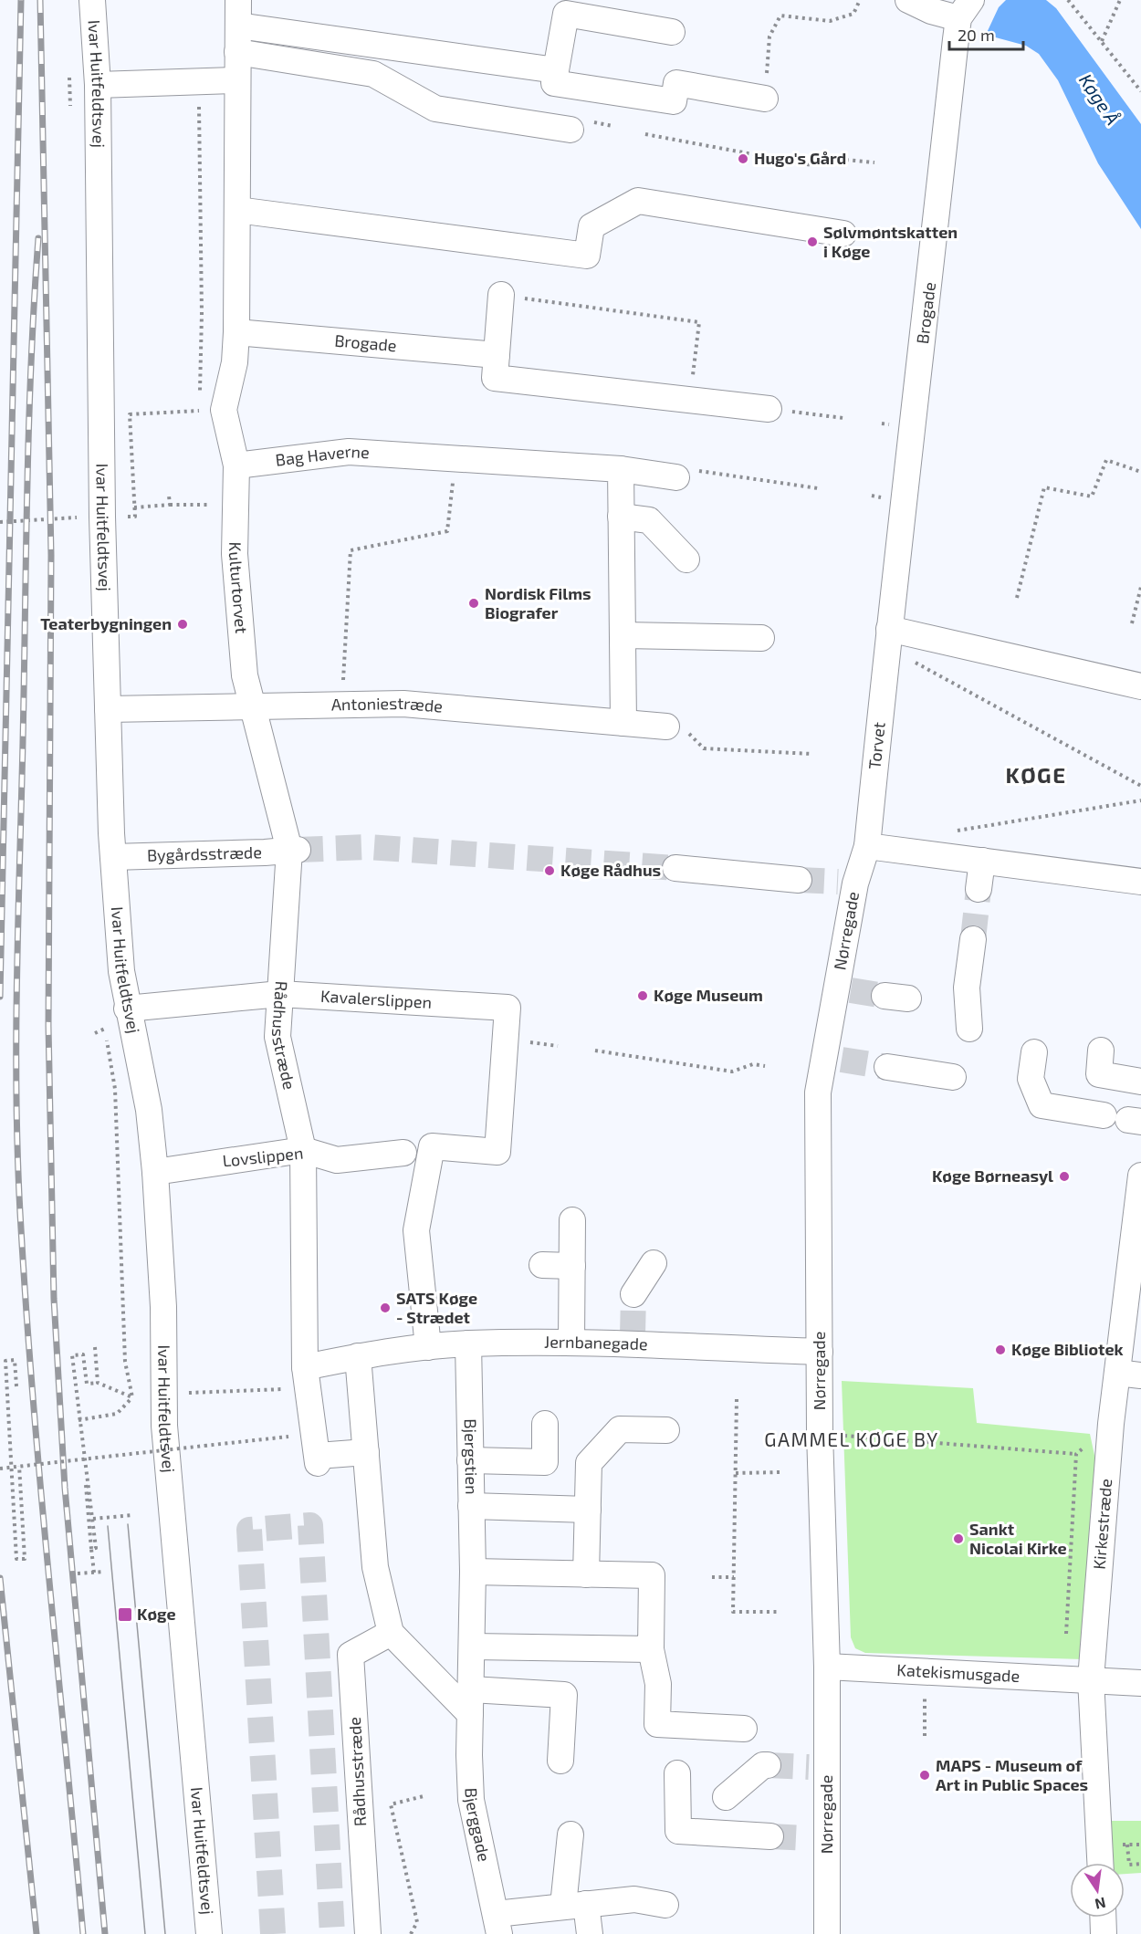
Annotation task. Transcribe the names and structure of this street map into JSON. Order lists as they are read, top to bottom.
{
  "streets": {
    "street": [
      "Ivar Huitfeldtsvej",
      "Brogade",
      "Bag Haverne",
      "Kulturtorvet",
      "Antoniestræde",
      "Torvet",
      "Bygårdsstræde",
      "Nørregade",
      "Kavalerslippen",
      "Rådhusstræde",
      "Lovslippen",
      "Jernbanegade",
      "Bjergstien",
      "Kirkestræde",
      "Katekismusgade",
      "Bjerggade"
    ]
  },
  "crossings": [
    ["Ivar Huitfeldtsvej", "Antoniestræde"],
    ["Ivar Huitfeldtsvej", "Bygårdsstræde"],
    ["Ivar Huitfeldtsvej", "Kavalerslippen"],
    ["Ivar Huitfeldtsvej", "Lovslippen"],
    ["Brogade", "Torvet"],
    ["Bag Haverne", "Kulturtorvet"],
    ["Kulturtorvet", "Antoniestræde"],
    ["Kulturtorvet", "Rådhusstræde"],
    ["Antoniestræde", "Rådhusstræde"],
    ["Torvet", "Nørregade"],
    ["Bygårdsstræde", "Rådhusstræde"],
    ["Nørregade", "Jernbanegade"],
    ["Nørregade", "Katekismusgade"],
    ["Kavalerslippen", "Rådhusstræde"],
    ["Kavalerslippen", "Jernbanegade"],
    ["Rådhusstræde", "Lovslippen"],
    ["Rådhusstræde", "Jernbanegade"],
    ["Jernbanegade", "Bjergstien"],
    ["Bjergstien", "Bjerggade"],
    ["Kirkestræde", "Katekismusgade"]
  ],
  "districts": ["KØGE", "GAMMEL KØGE BY"],
  "water": ["Køge Å"],
  "places": {
    "other": [
      "Hugo's Gård",
      "Sølvmøntskatten i Køge",
      "Nordisk Films Biografer",
      "Teaterbygningen",
      "Køge Rådhus",
      "Køge Museum",
      "Køge Børneasyl",
      "SATS Køge - Strædet",
      "Køge Bibliotek",
      "Sankt Nicolai Kirke",
      "MAPS - Museum of Art in Public Spaces"
    ],
    "transit": ["Køge"]
  },
  "scale_bar": "20 m",
  "north": "bottom"
}
